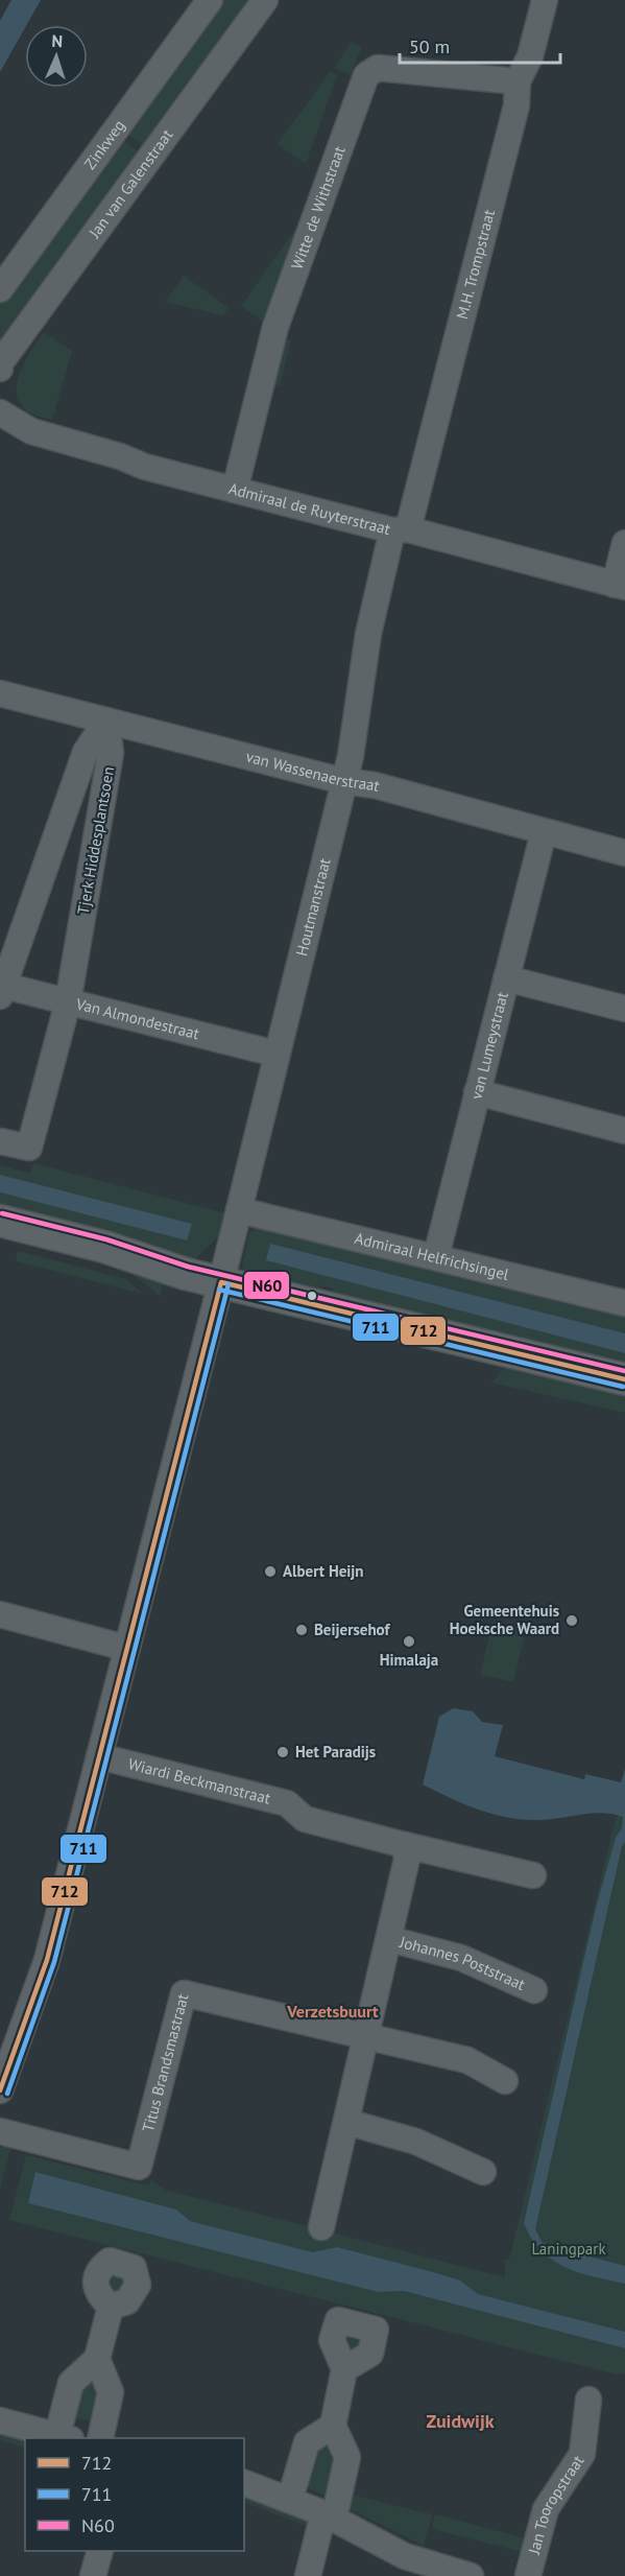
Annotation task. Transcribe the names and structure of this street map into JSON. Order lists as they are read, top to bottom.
{
  "streets": {
    "street": [
      "Zinkweg",
      "Jan van Galenstraat",
      "Witte de Withstraat",
      "M.H. Trompstraat",
      "Admiraal de Ruyterstraat",
      "van Wassenaerstraat",
      "Tjerk Hiddesplantsoen",
      "Houtmanstraat",
      "Van Almondestraat",
      "van Lumeystraat",
      "Admiraal Helfrichsingel",
      "Wiardi Beckmanstraat",
      "Johannes Poststraat",
      "Titus Brandsmastraat",
      "Jan Tooropstraat"
    ]
  },
  "crossings": [
    ["Witte de Withstraat", "M.H. Trompstraat"],
    ["Witte de Withstraat", "Admiraal de Ruyterstraat"],
    ["M.H. Trompstraat", "Admiraal de Ruyterstraat"],
    ["M.H. Trompstraat", "Houtmanstraat"],
    ["Admiraal de Ruyterstraat", "Houtmanstraat"],
    ["van Wassenaerstraat", "Tjerk Hiddesplantsoen"],
    ["van Wassenaerstraat", "Houtmanstraat"],
    ["van Wassenaerstraat", "van Lumeystraat"],
    ["Tjerk Hiddesplantsoen", "Van Almondestraat"],
    ["Houtmanstraat", "Van Almondestraat"],
    ["Houtmanstraat", "Admiraal Helfrichsingel"],
    ["Houtmanstraat", "Wiardi Beckmanstraat"],
    ["van Lumeystraat", "Admiraal Helfrichsingel"],
    ["Wiardi Beckmanstraat", "Johannes Poststraat"],
    ["Johannes Poststraat", "Titus Brandsmastraat"]
  ],
  "districts": ["Verzetsbuurt", "Zuidwijk"],
  "parks": ["Laningpark"],
  "places": [
    "Albert Heijn",
    "Gemeentehuis Hoeksche Waard",
    "Beijersehof",
    "Himalaja",
    "Het Paradijs"
  ],
  "lines": ["transit line N60", "transit line 712", "transit line 711"],
  "legend": ["712", "711", "N60"],
  "scale_bar": "50 m",
  "north": "top"
}
